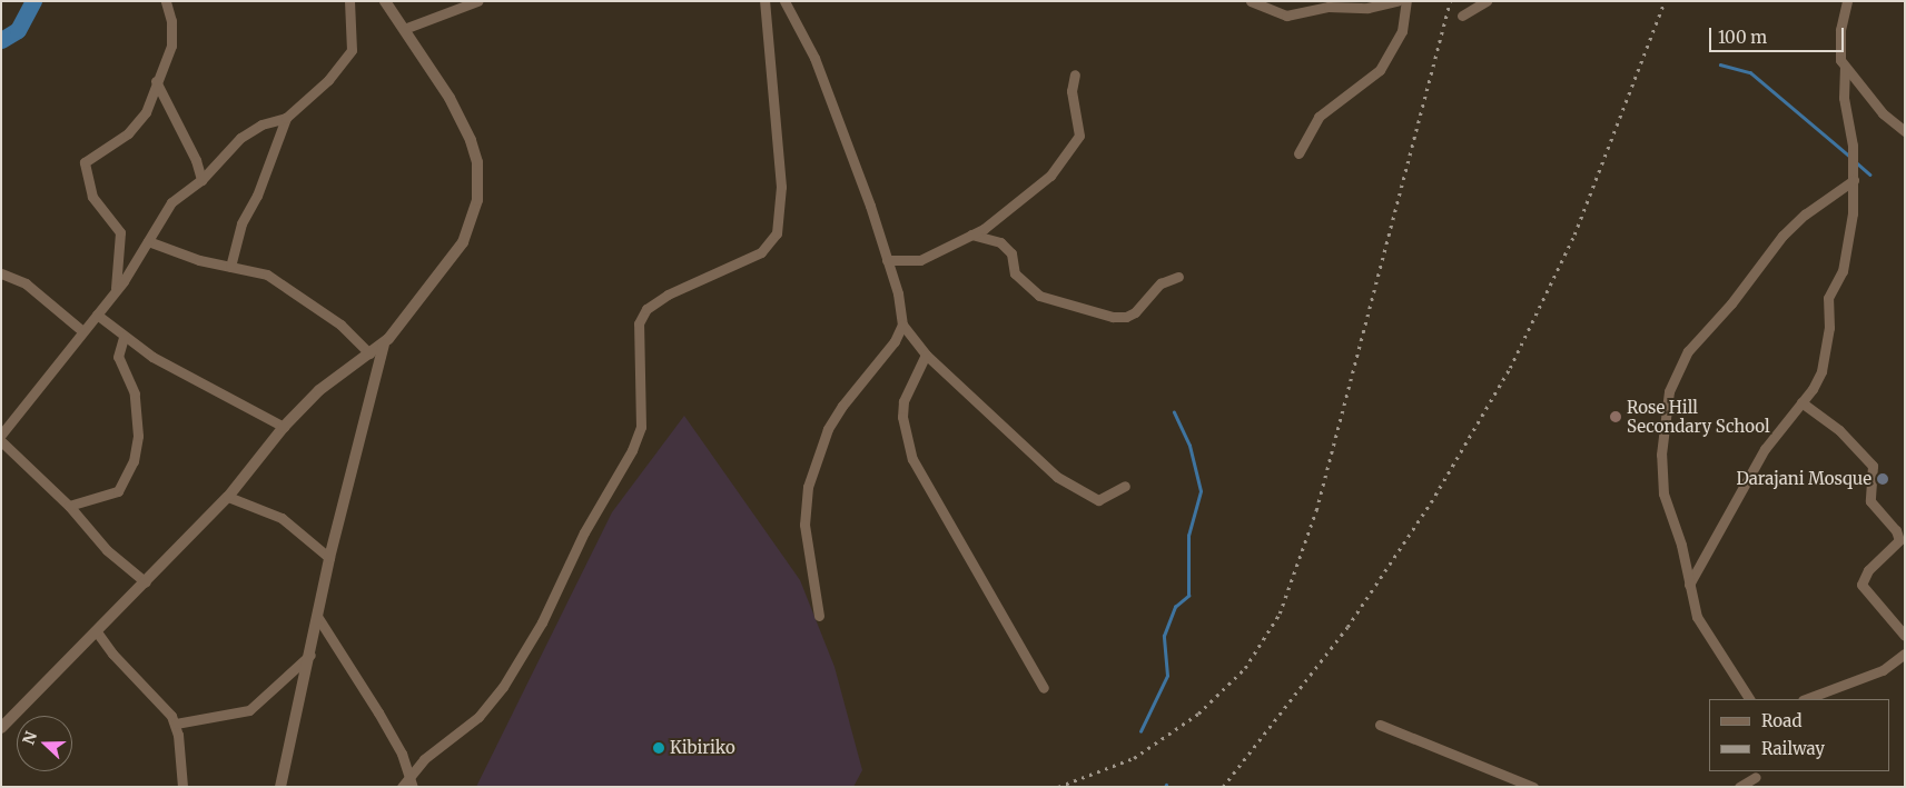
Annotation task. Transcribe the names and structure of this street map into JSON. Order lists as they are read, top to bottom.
{
  "places": ["Rose Hill Secondary School", "Darajani Mosque", "Kibiriko"],
  "legend": ["Road", "Railway"],
  "scale_bar": "100 m",
  "north": "left"
}
